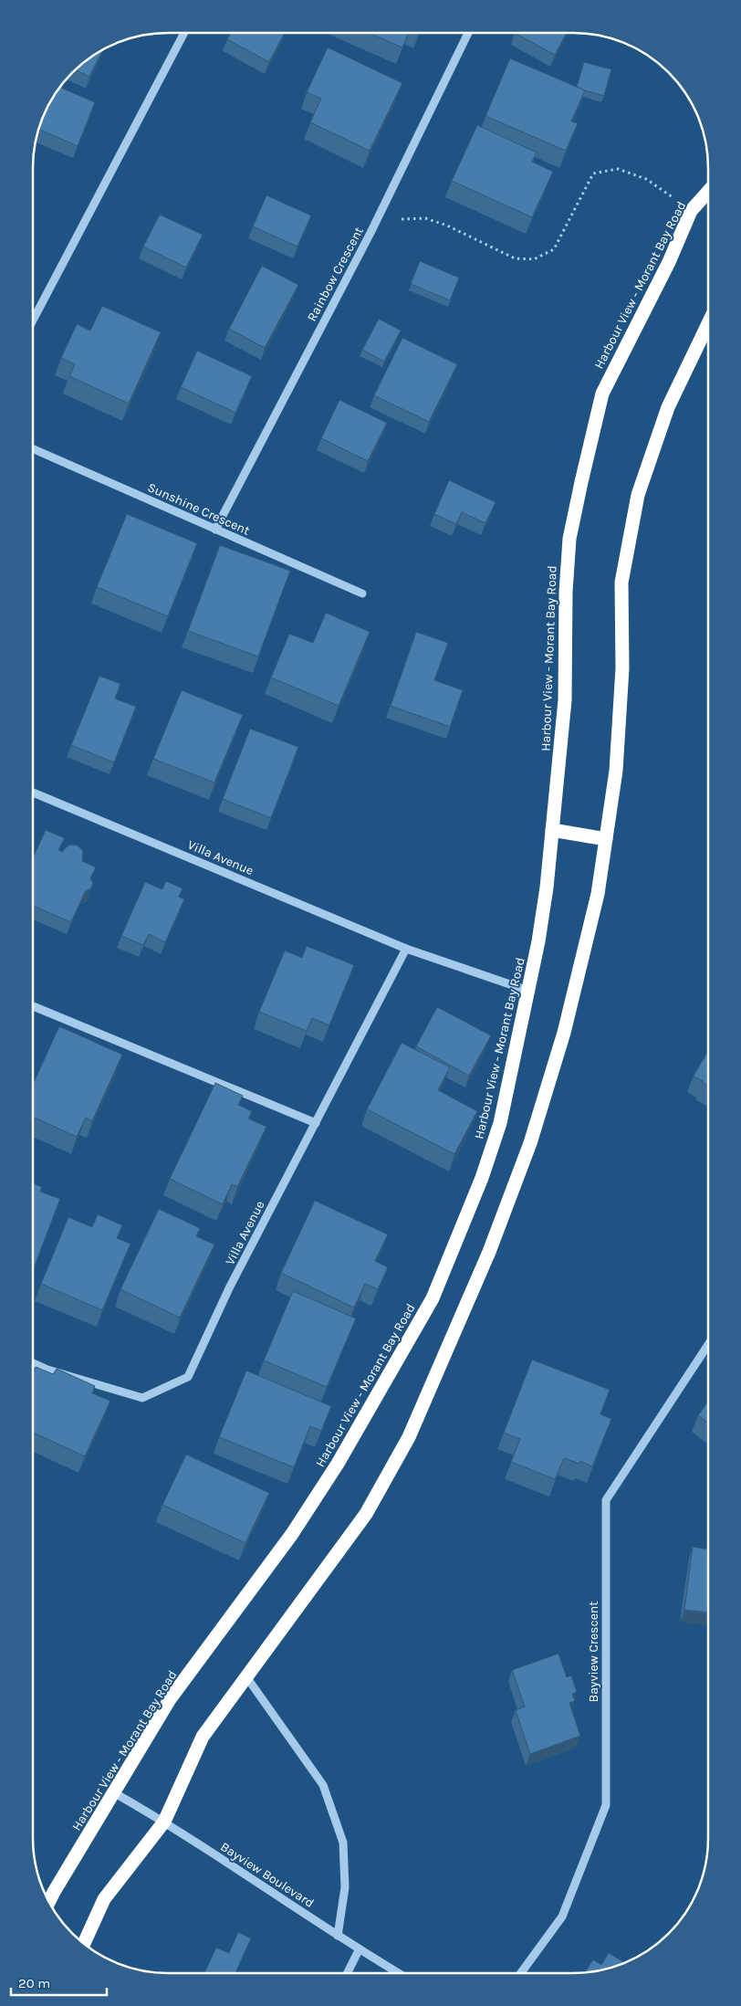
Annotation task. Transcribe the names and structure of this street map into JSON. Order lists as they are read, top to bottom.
{
  "streets": {
    "highway": ["Harbour View - Morant Bay Road"],
    "street": [
      "Rainbow Crescent",
      "Sunshine Crescent",
      "Villa Avenue",
      "Bayview Crescent",
      "Bayview Boulevard"
    ]
  },
  "crossings": [
    ["Rainbow Crescent", "Sunshine Crescent"],
    ["Harbour View - Morant Bay Road", "Villa Avenue"],
    ["Harbour View - Morant Bay Road", "Bayview Boulevard"]
  ],
  "scale_bar": "20 m"
}
